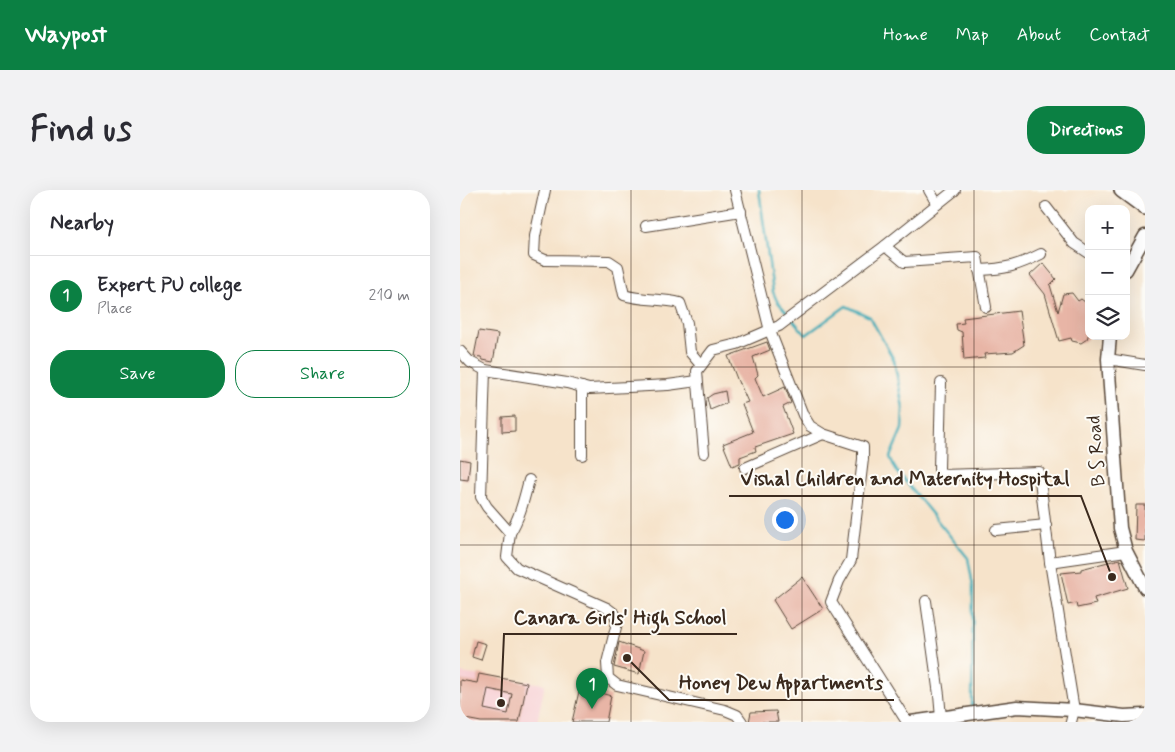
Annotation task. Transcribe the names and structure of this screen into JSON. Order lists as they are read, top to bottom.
{
  "streets": {
    "street": ["B S Road"]
  },
  "places": ["Vishal Children and Maternity Hospital", "Honey Dew Appartments", "Canara Girls' High School"],
  "page": {
    "header": "Waypost",
    "nav": [
      "Home",
      "Map",
      "About",
      "Contact"
    ],
    "buttons": [
      "Directions",
      ["Save", "Share"]
    ],
    "title": "Find us",
    "heading": "Nearby",
    "map_buttons": ["+", "−"],
    "list": [
      {
        "mark": "1",
        "name": "Expert PU college",
        "note": "Place",
        "value": "210 m"
      }
    ],
    "pins": "1"
  }
}
